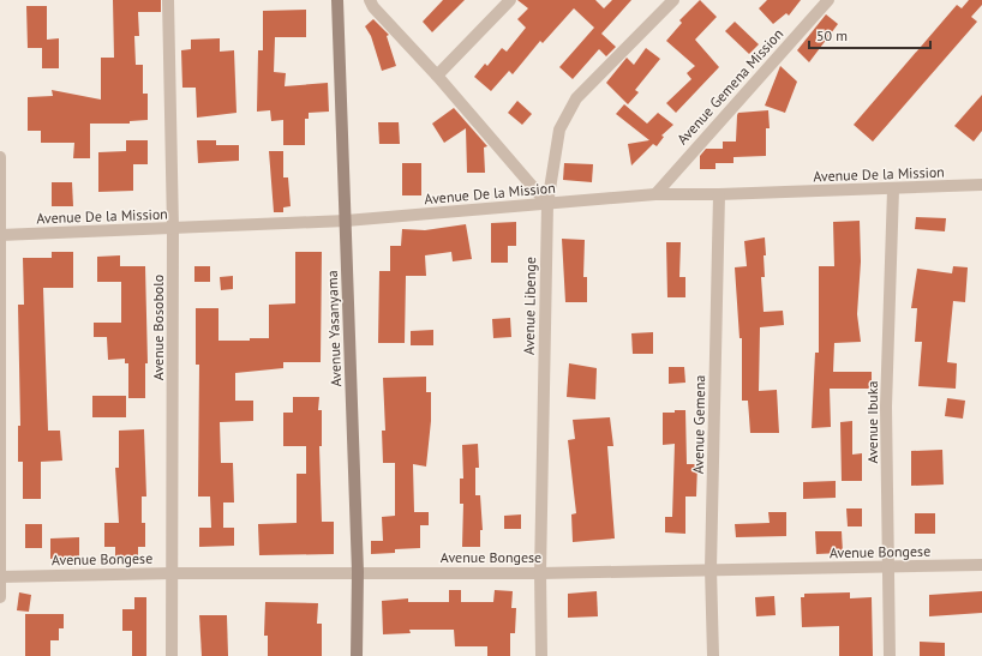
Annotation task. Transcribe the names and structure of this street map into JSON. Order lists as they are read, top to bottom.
{
  "streets": {
    "street": [
      "Avenue Gemena Mission",
      "Avenue De la Mission",
      "Avenue Libenge",
      "Avenue Bosobolo",
      "Avenue Yasanyama",
      "Avenue Ibuka",
      "Avenue Gemena",
      "Avenue Bongese"
    ]
  },
  "crossings": [
    ["Avenue Gemena Mission", "Avenue De la Mission"],
    ["Avenue De la Mission", "Avenue Libenge"],
    ["Avenue De la Mission", "Avenue Bosobolo"],
    ["Avenue De la Mission", "Avenue Yasanyama"],
    ["Avenue De la Mission", "Avenue Ibuka"],
    ["Avenue De la Mission", "Avenue Gemena"],
    ["Avenue Libenge", "Avenue Bongese"],
    ["Avenue Bosobolo", "Avenue Bongese"],
    ["Avenue Yasanyama", "Avenue Bongese"],
    ["Avenue Ibuka", "Avenue Bongese"],
    ["Avenue Gemena", "Avenue Bongese"]
  ],
  "scale_bar": "50 m"
}
